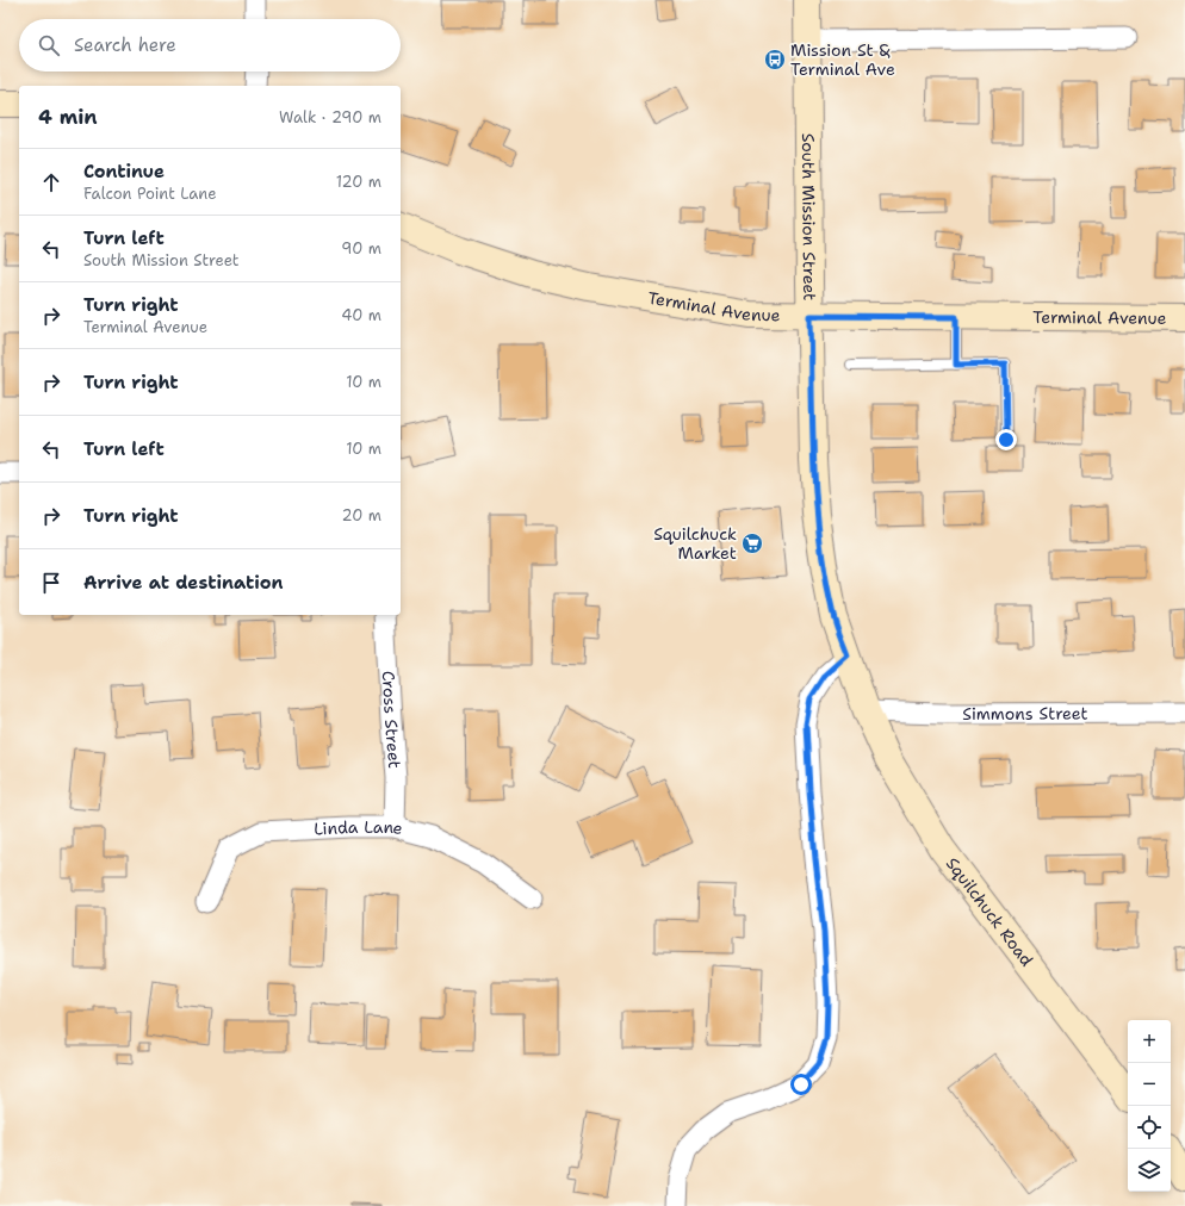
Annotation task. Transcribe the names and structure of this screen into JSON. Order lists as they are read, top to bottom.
{
  "streets": {
    "main road": ["South Mission Street", "Terminal Avenue", "Squilchuck Road"],
    "street": ["Simmons Street", "Cross Street", "Linda Lane"]
  },
  "crossings": [
    ["South Mission Street", "Terminal Avenue"],
    ["South Mission Street", "Simmons Street"],
    ["South Mission Street", "Squilchuck Road"],
    ["Simmons Street", "Squilchuck Road"],
    ["Cross Street", "Linda Lane"]
  ],
  "places": {
    "bus stop": ["Mission St & Terminal Ave"],
    "supermarket": ["Squilchuck Market"]
  },
  "page": {
    "search": "Search here",
    "heading": ["4 min", "Walk · 290 m"],
    "list": [
      ["Continue", "Falcon Point Lane", "120 m"],
      ["Turn left", "South Mission Street", "90 m"],
      ["Turn right", "Terminal Avenue", "40 m"],
      ["Turn right", "10 m"],
      ["Turn left", "10 m"],
      ["Turn right", "20 m"],
      "Arrive at destination"
    ],
    "map_buttons": ["+", "−"]
  }
}
